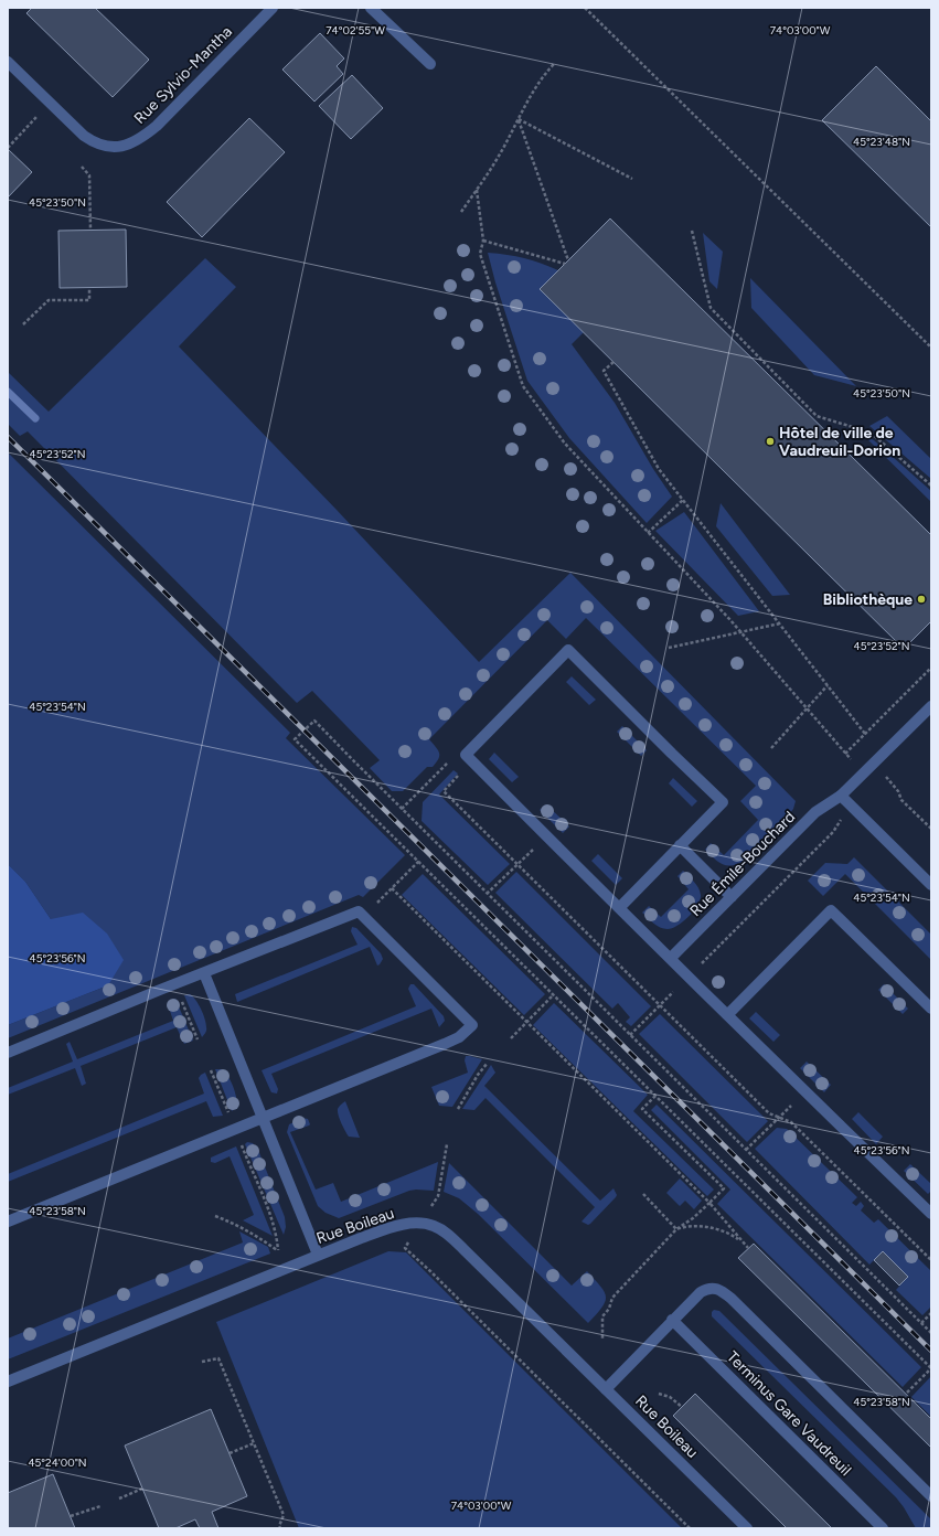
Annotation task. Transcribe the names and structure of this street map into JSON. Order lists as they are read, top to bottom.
{
  "streets": {
    "street": [
      "Rue Sylvio-Mantha",
      "Rue Émile-Bouchard",
      "Rue Boileau",
      "Terminus Gare Vaudreuil"
    ]
  },
  "places": ["Hôtel de ville de Vaudreuil-Dorion", "Bibliothèque"],
  "coordinates": [
    "74°02'55\"W",
    "74°03'00\"W",
    "45°23'48\"N",
    "45°23'50\"N",
    "45°23'52\"N",
    "45°23'54\"N",
    "45°23'56\"N",
    "45°23'58\"N",
    "45°24'00\"N"
  ]
}
